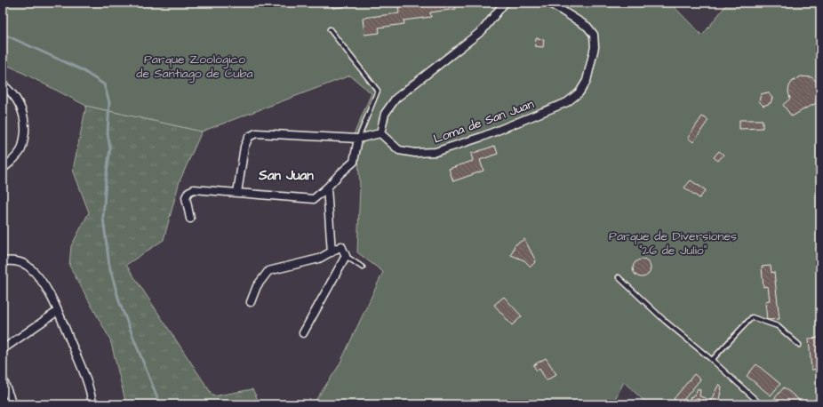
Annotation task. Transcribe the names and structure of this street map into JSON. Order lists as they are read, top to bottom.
{
  "streets": {
    "street": ["Loma de San Juan"]
  },
  "districts": ["San Juan"],
  "parks": ["Parque Zoológico de Santiago de Cuba", "Parque de Diversiones \"26 de Julio\""]
}
